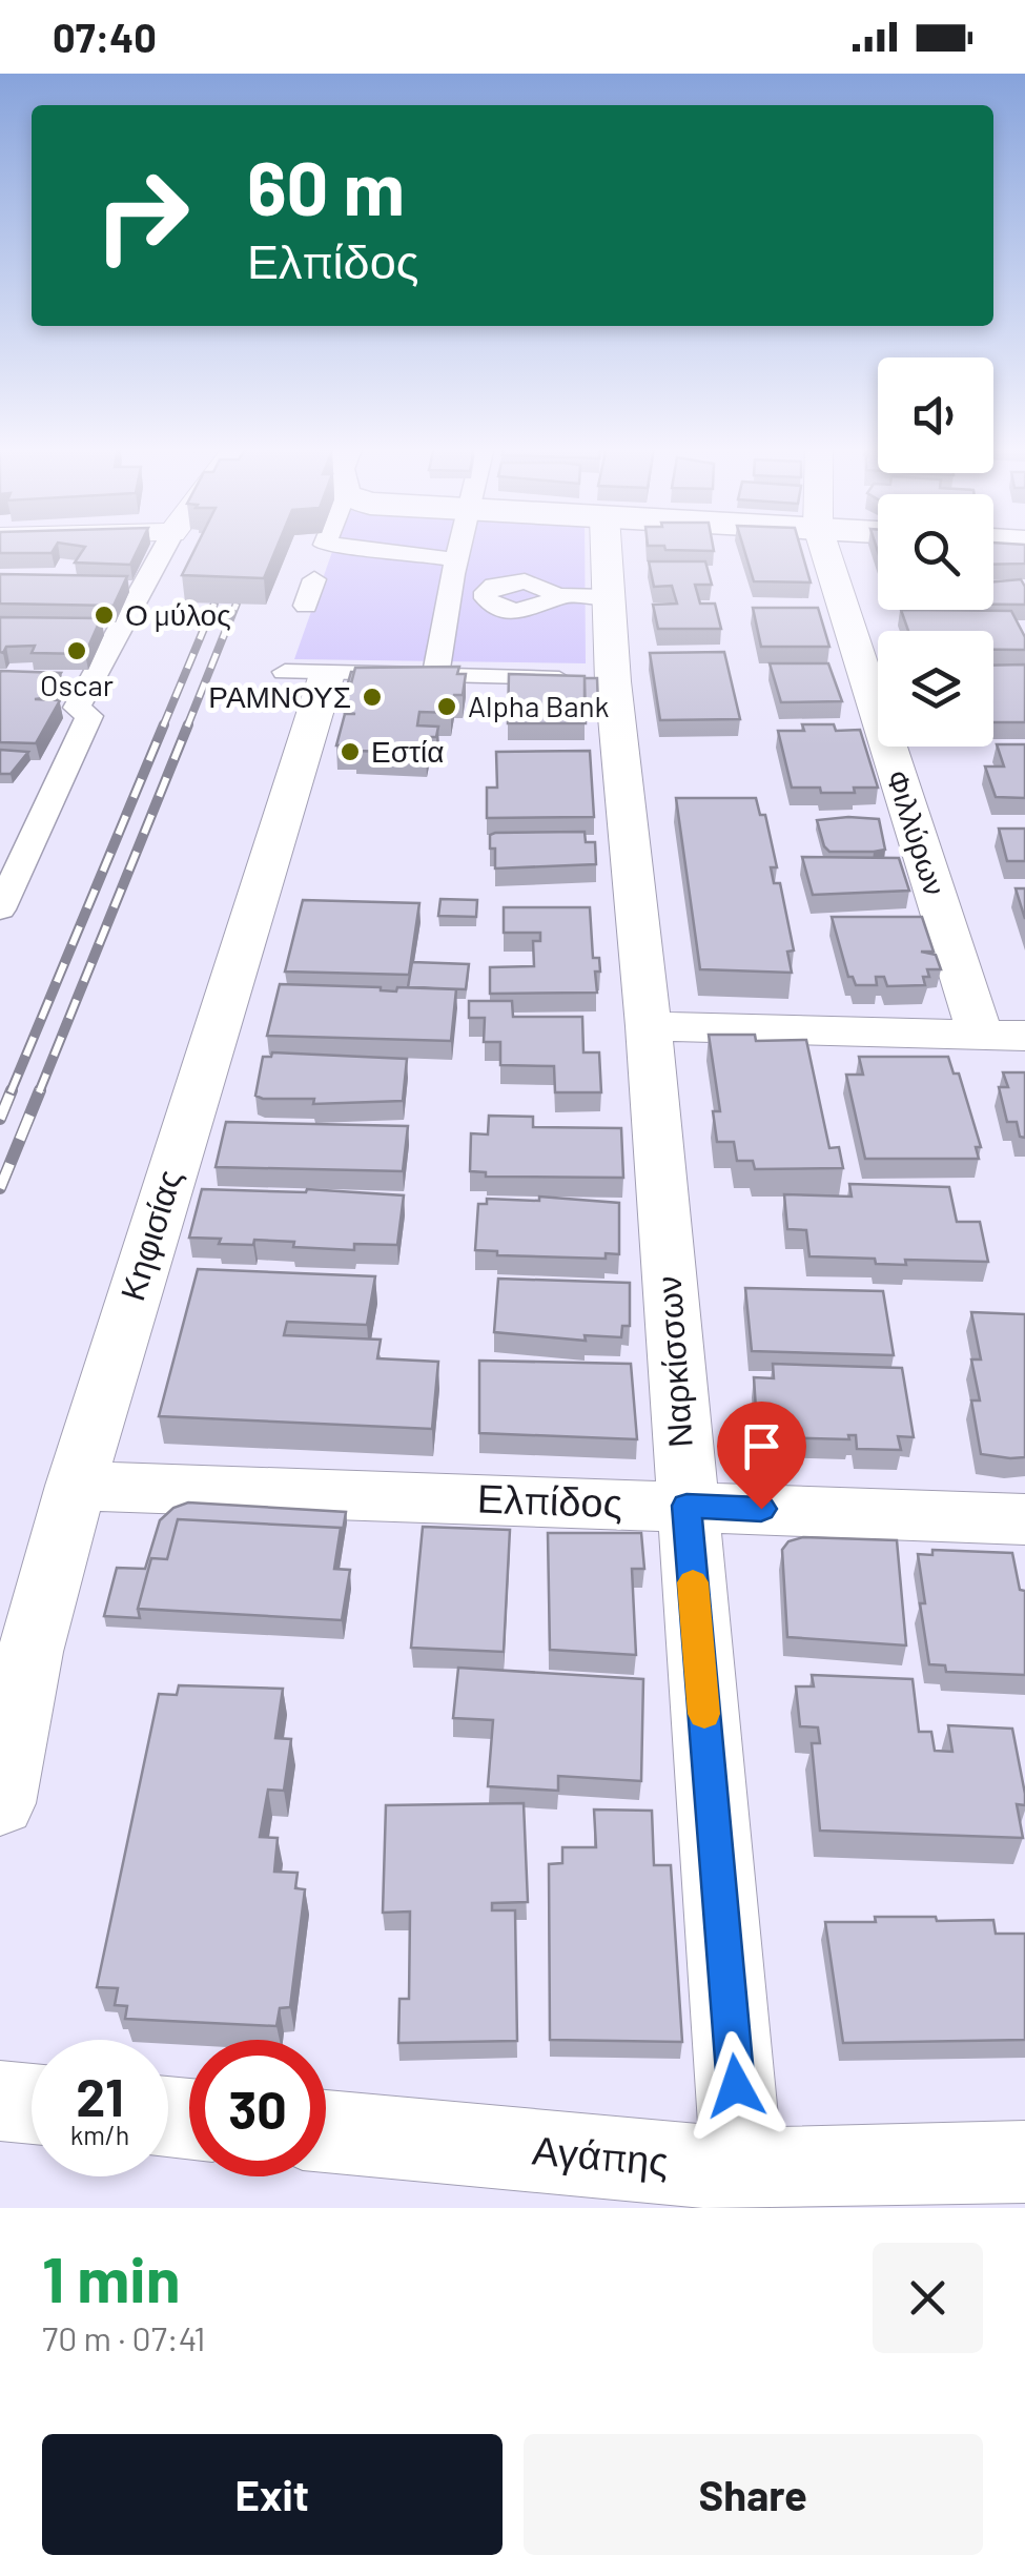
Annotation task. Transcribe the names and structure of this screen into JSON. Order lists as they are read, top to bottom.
{
  "streets": {
    "street": [
      "Φιλλύρων",
      "Κηφισίας",
      "Ναρκίσσων",
      "Ελπίδος",
      "Αγάπης"
    ]
  },
  "crossings": [
    ["Κηφισίας", "Ελπίδος"],
    ["Ναρκίσσων", "Ελπίδος"],
    ["Ναρκίσσων", "Αγάπης"]
  ],
  "places": [
    "Ο μύλος",
    "Oscar",
    "ΡΑΜΝΟΥΣ",
    "Alpha Bank",
    "Εστία"
  ],
  "page": {
    "status": "07:40",
    "turn": ["60 m", "Ελπίδος"],
    "speed": "21 km/h",
    "limit": "30",
    "heading": ["1 min", "70 m · 07:41"],
    "buttons": ["Exit", "Share"]
  }
}
